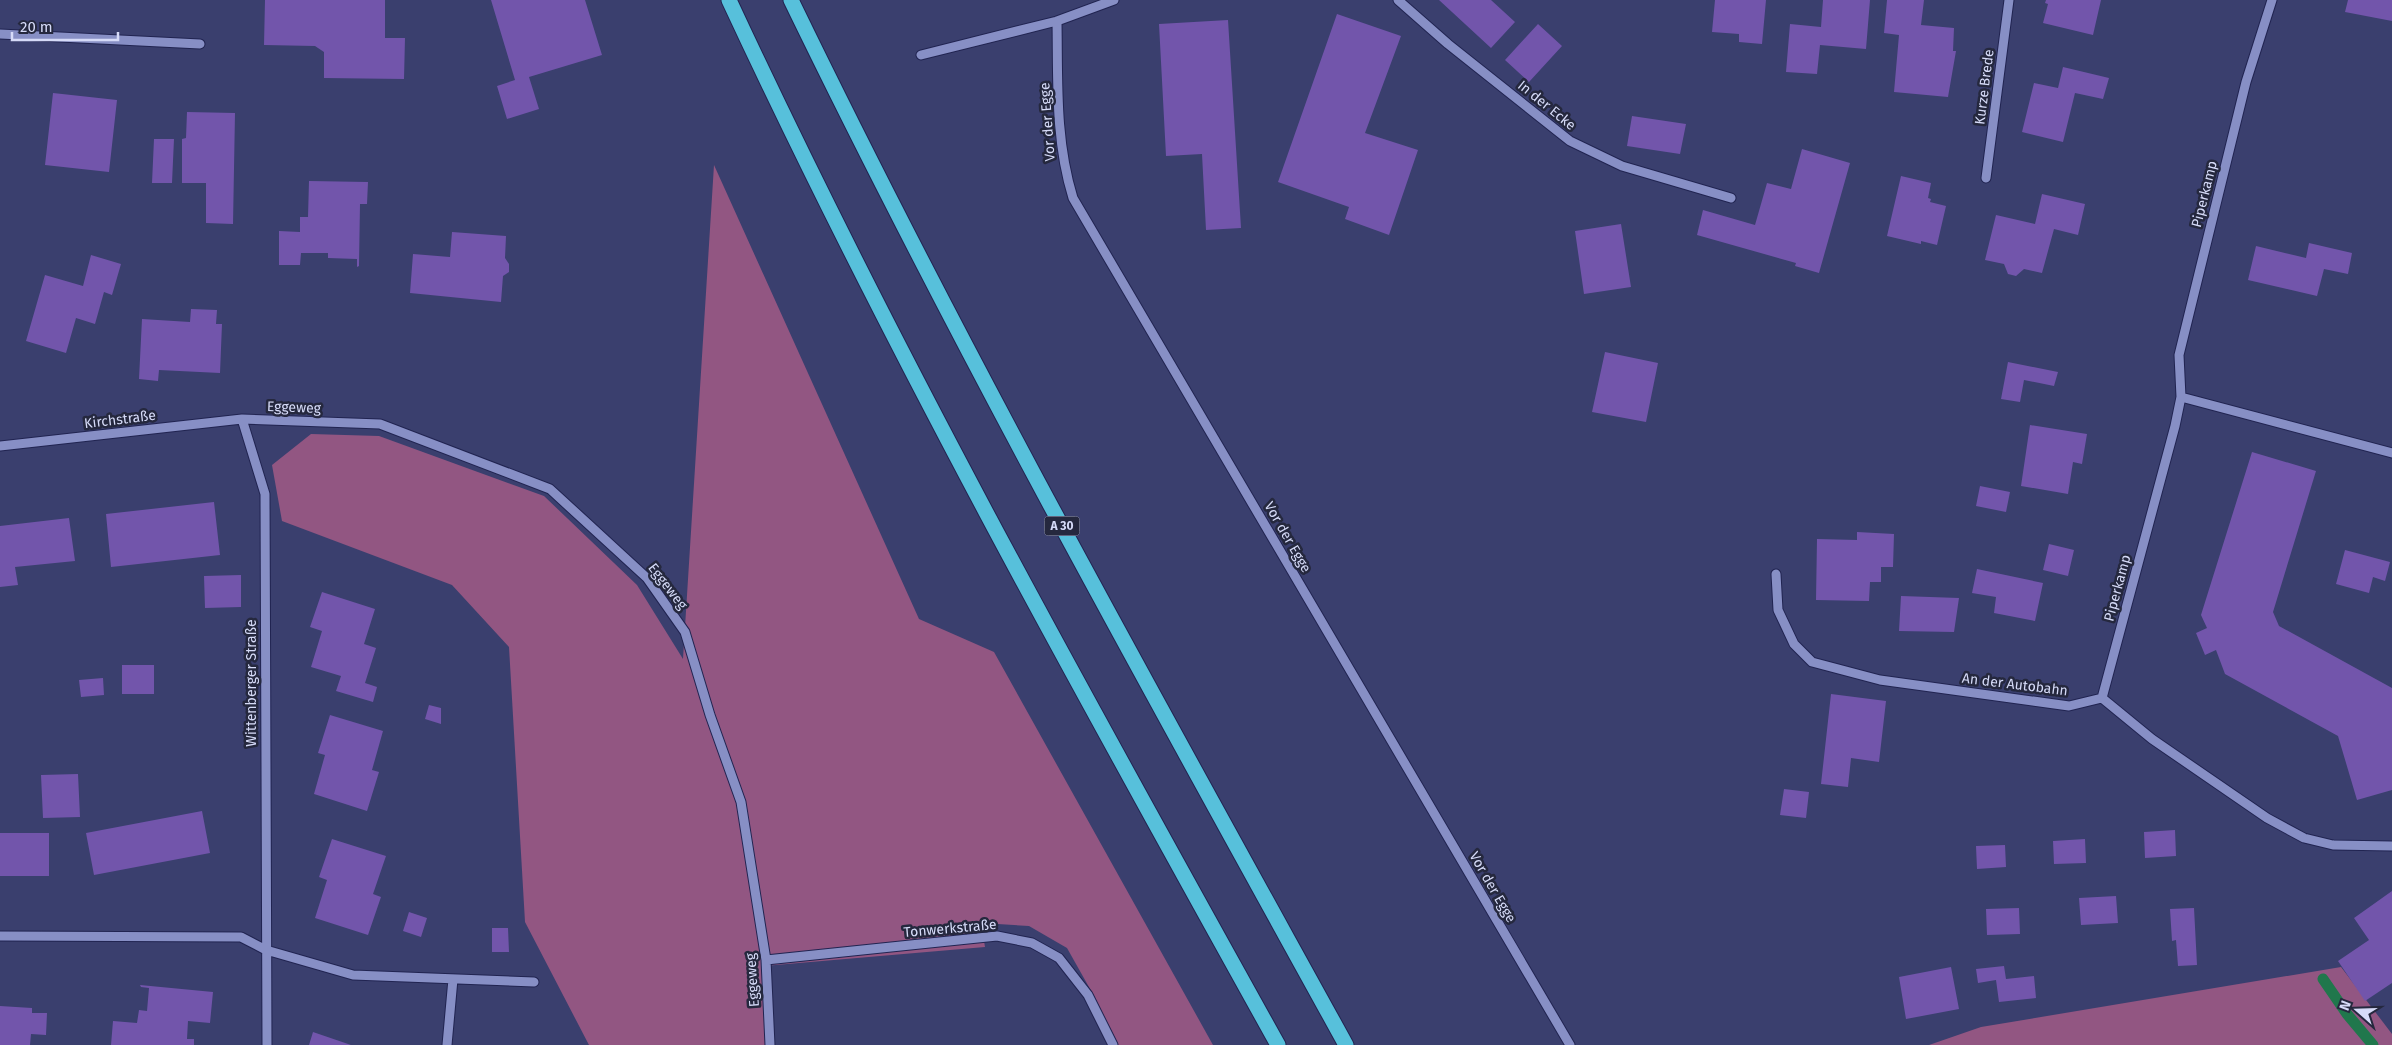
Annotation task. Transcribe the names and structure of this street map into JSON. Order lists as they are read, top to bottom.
{
  "streets": {
    "highway": ["A 30"],
    "street": [
      "Kurze Brede",
      "In der Ecke",
      "Vor der Egge",
      "Piperkamp",
      "Eggeweg",
      "Kirchstraße",
      "Wittenberger Straße",
      "An der Autobahn",
      "Tonwerkstraße"
    ]
  },
  "crossings": [
    ["Piperkamp", "An der Autobahn"],
    ["Eggeweg", "Kirchstraße"],
    ["Eggeweg", "Wittenberger Straße"],
    ["Eggeweg", "Tonwerkstraße"],
    ["Kirchstraße", "Wittenberger Straße"]
  ],
  "scale_bar": "20 m",
  "north": "left"
}
